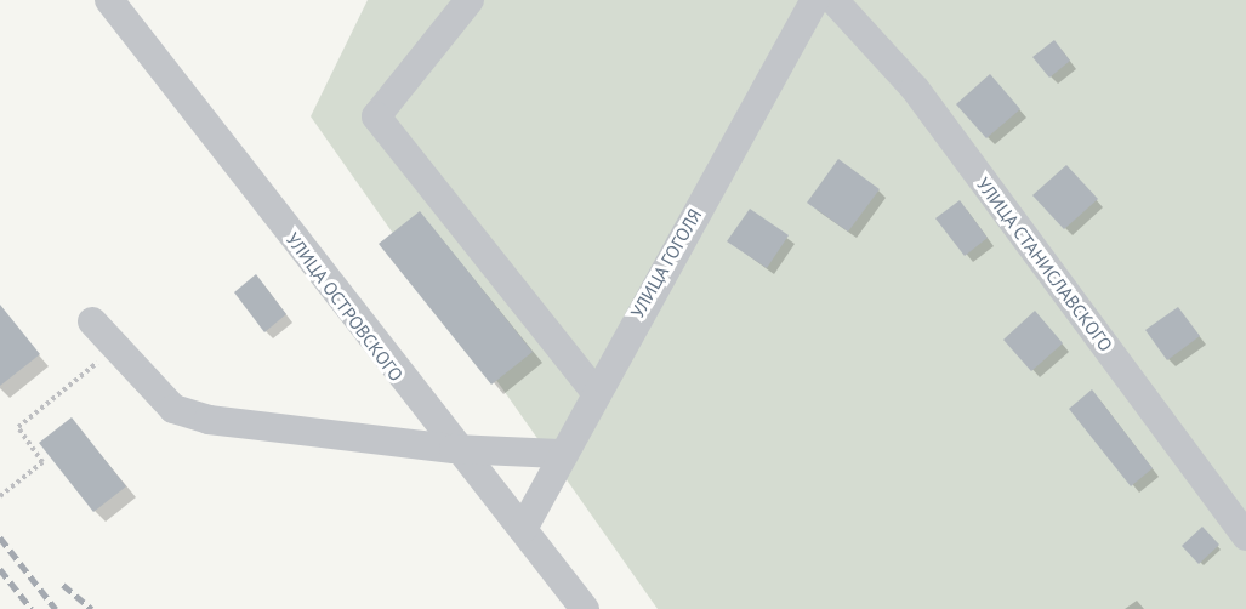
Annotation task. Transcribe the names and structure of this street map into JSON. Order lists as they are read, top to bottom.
{
  "streets": {
    "street": ["УЛИЦА ГОГОЛЯ", "УЛИЦА СТАНИСЛАВСКОГО", "УЛИЦА ОСТРОВСКОГО"]
  },
  "crossings": [
    ["УЛИЦА ГОГОЛЯ", "УЛИЦА ОСТРОВСКОГО"]
  ]
}
